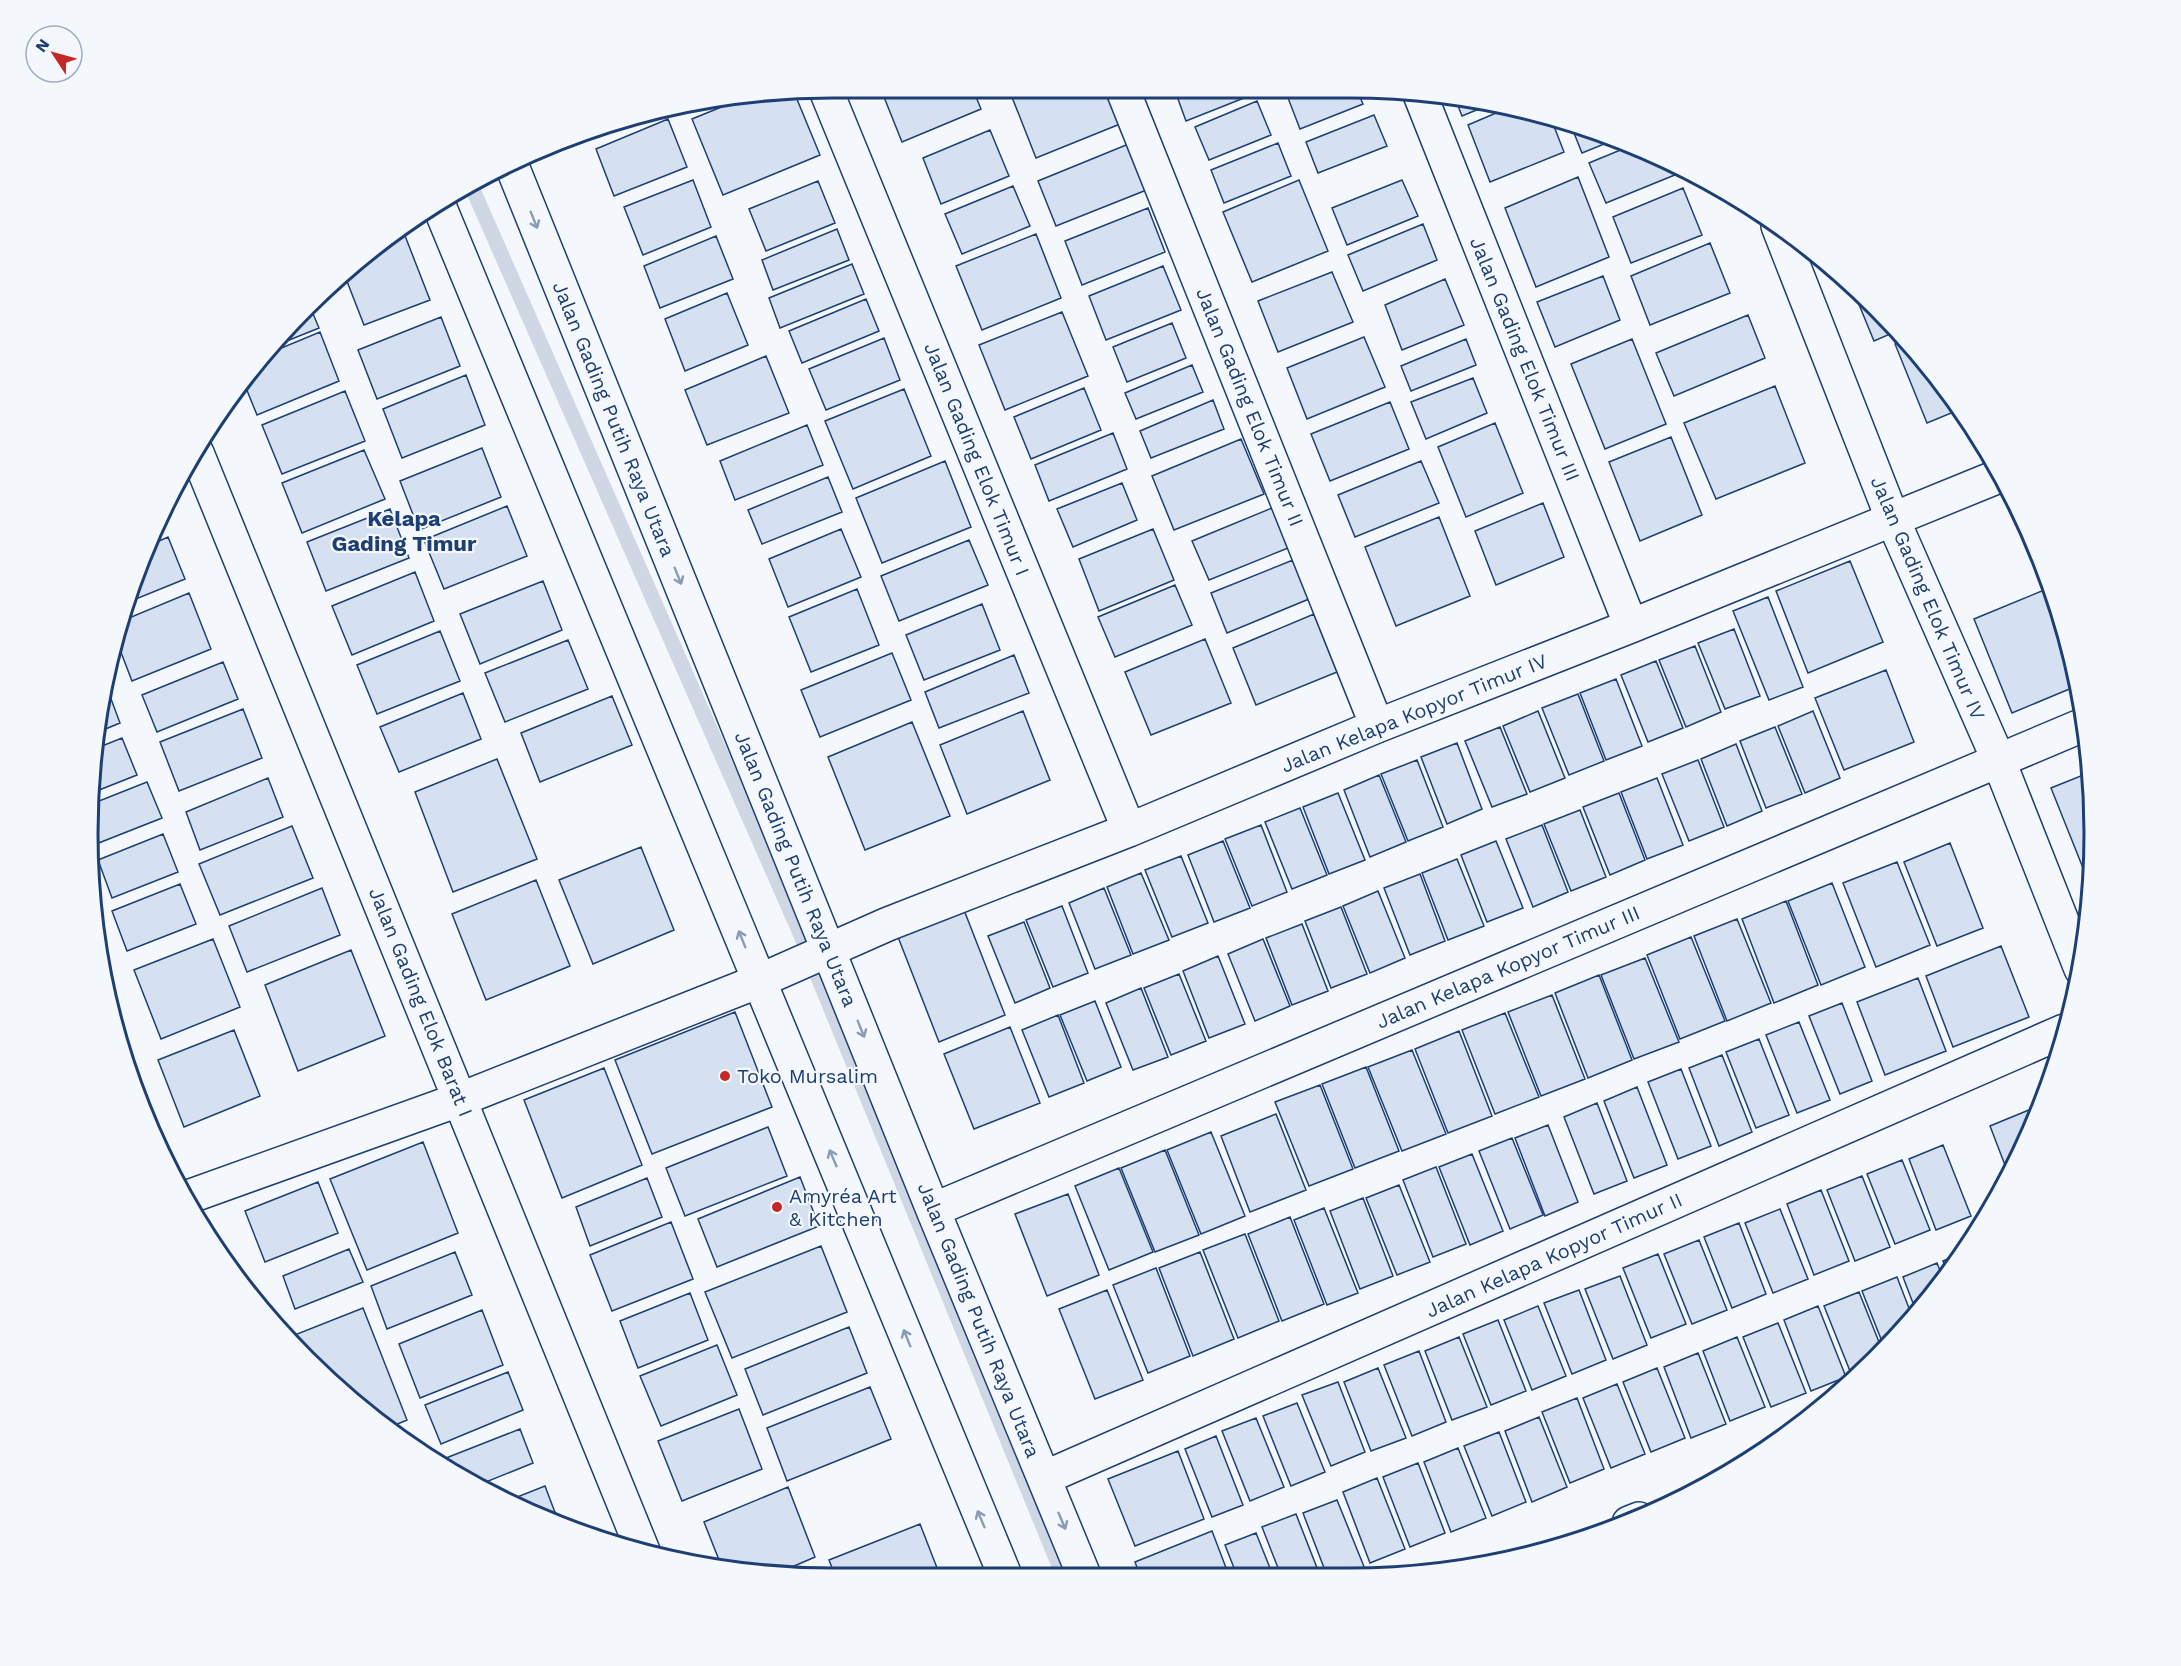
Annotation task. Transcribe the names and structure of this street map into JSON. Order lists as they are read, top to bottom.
{
  "streets": {
    "street": [
      "Jalan Gading Elok Timur III",
      "Jalan Gading Elok Timur II",
      "Jalan Gading Putih Raya Utara",
      "Jalan Gading Elok Timur I",
      "Jalan Gading Elok Timur IV",
      "Jalan Kelapa Kopyor Timur IV",
      "Jalan Kelapa Kopyor Timur III",
      "Jalan Gading Elok Barat I",
      "Jalan Kelapa Kopyor Timur II"
    ]
  },
  "crossings": [
    ["Jalan Gading Elok Timur III", "Jalan Kelapa Kopyor Timur IV"],
    ["Jalan Gading Elok Timur II", "Jalan Kelapa Kopyor Timur IV"],
    ["Jalan Gading Putih Raya Utara", "Jalan Kelapa Kopyor Timur IV"],
    ["Jalan Gading Putih Raya Utara", "Jalan Kelapa Kopyor Timur III"],
    ["Jalan Gading Putih Raya Utara", "Jalan Kelapa Kopyor Timur II"],
    ["Jalan Gading Elok Timur I", "Jalan Kelapa Kopyor Timur IV"],
    ["Jalan Gading Elok Timur IV", "Jalan Kelapa Kopyor Timur IV"],
    ["Jalan Gading Elok Timur IV", "Jalan Kelapa Kopyor Timur III"],
    ["Jalan Kelapa Kopyor Timur IV", "Jalan Gading Elok Barat I"]
  ],
  "districts": ["Kelapa Gading Timur"],
  "places": ["Toko Mursalim", "Amyréa Art & Kitchen"],
  "north": "top left"
}
